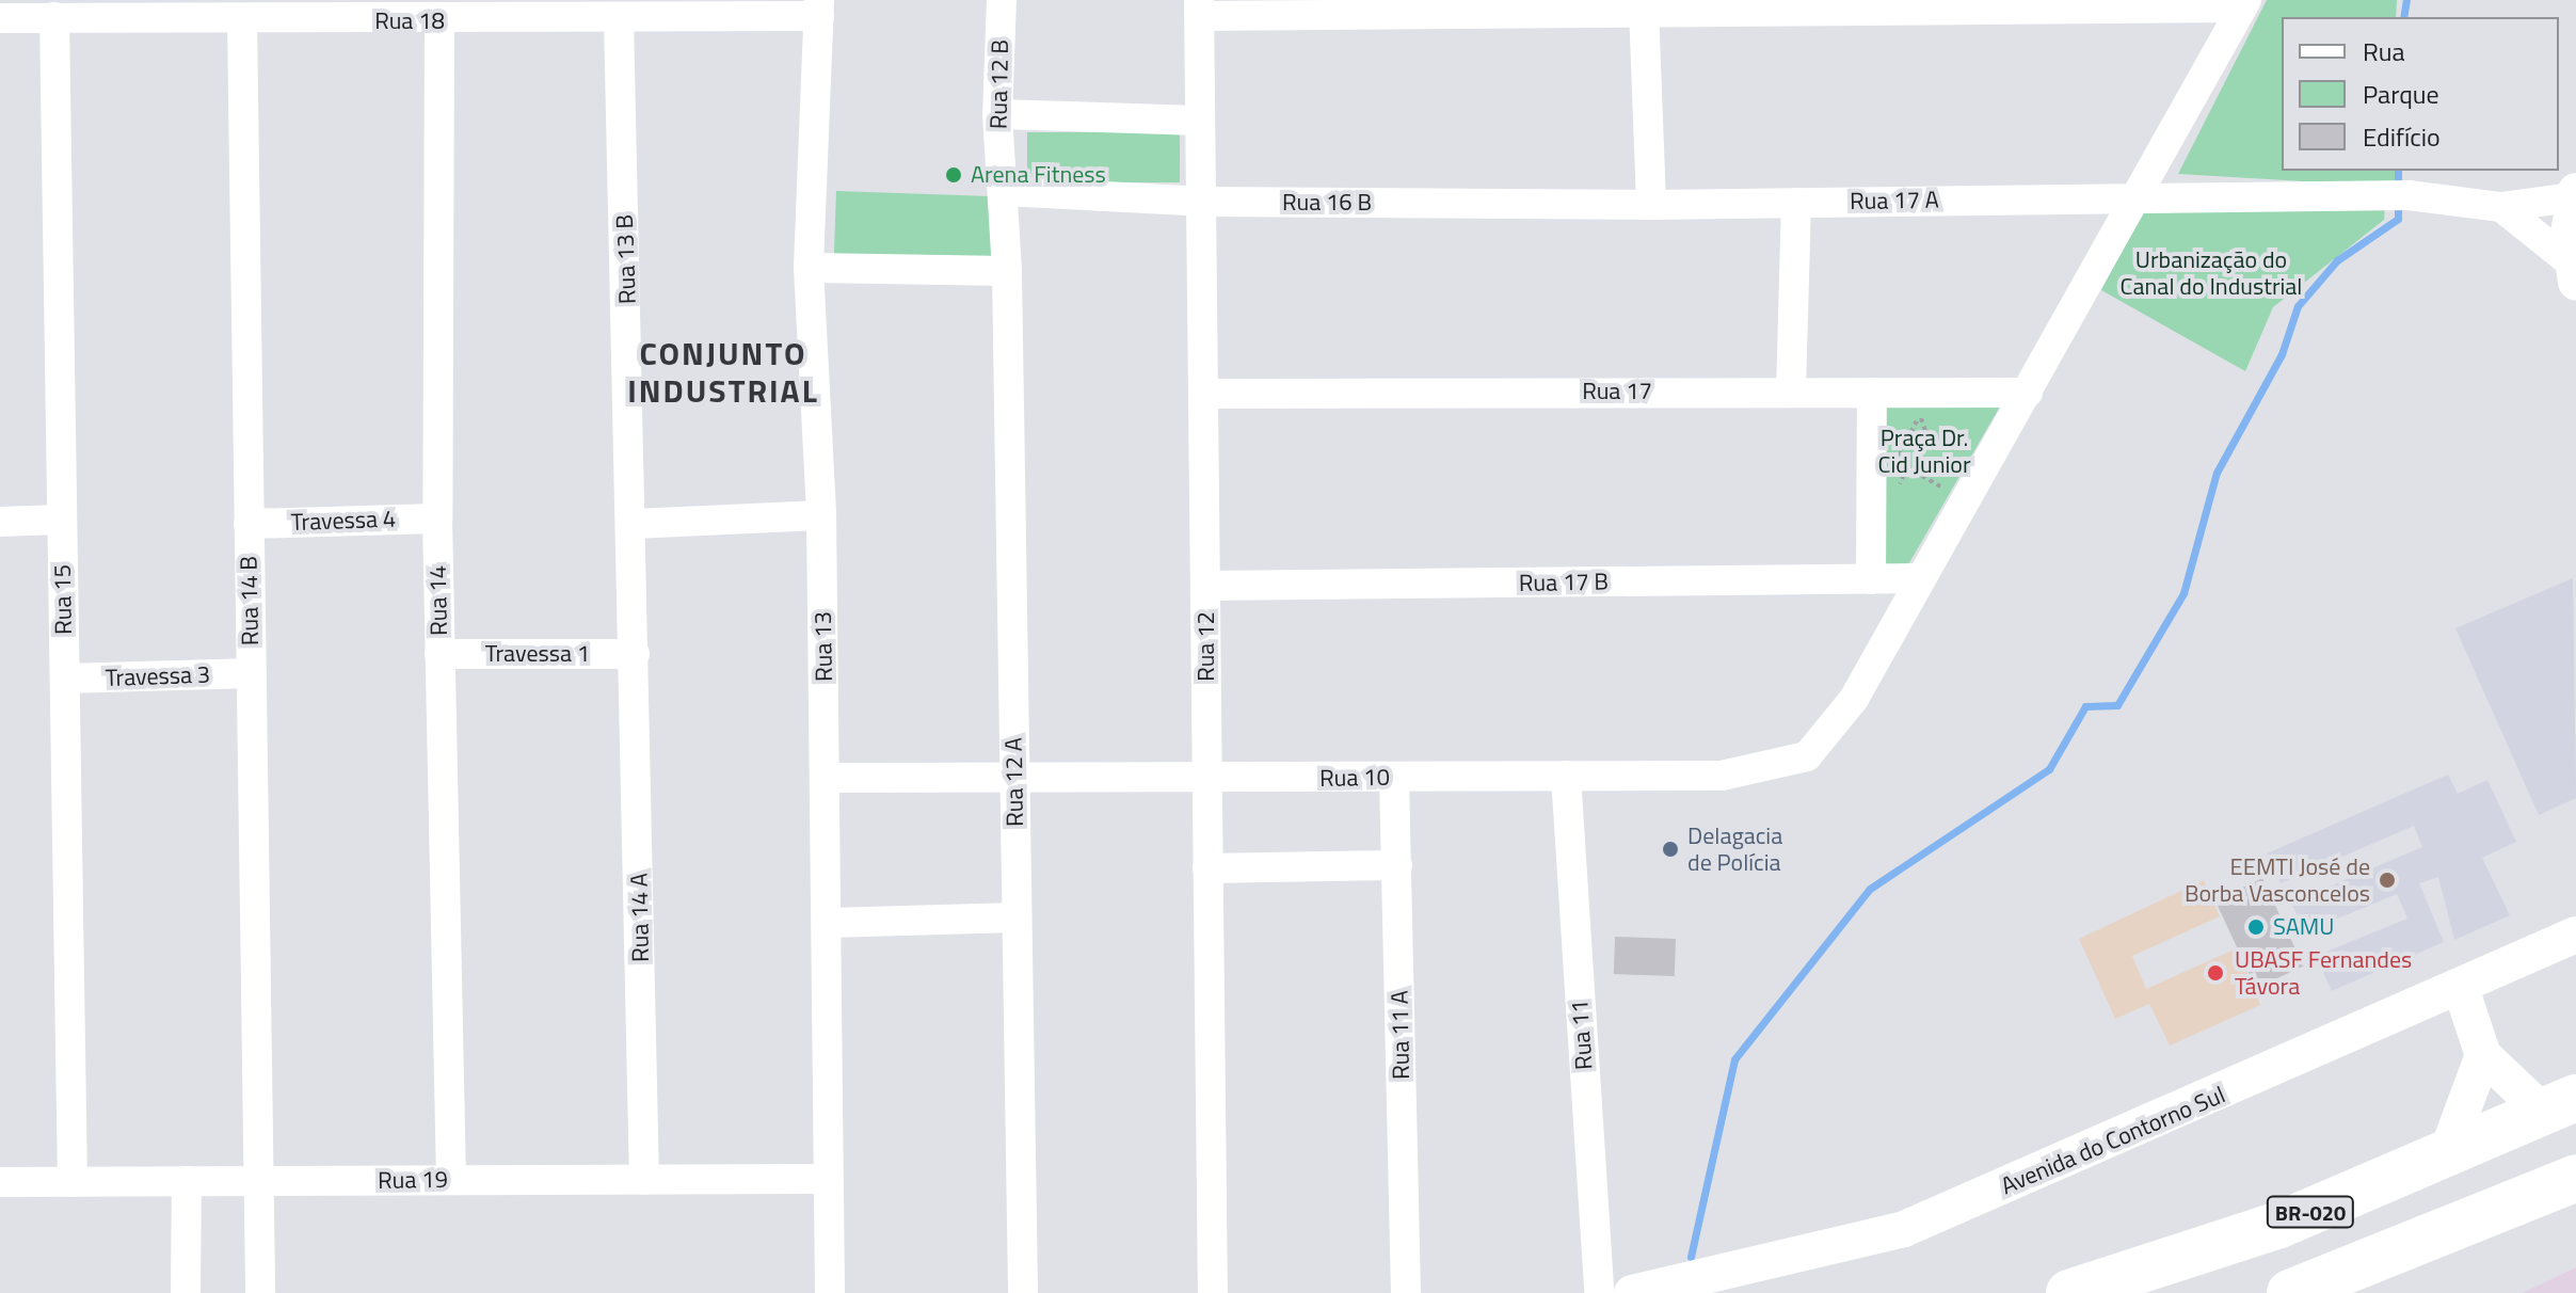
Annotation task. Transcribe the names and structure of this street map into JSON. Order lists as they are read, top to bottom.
{
  "streets": {
    "highway": ["BR-020"],
    "street": [
      "Rua 18",
      "Rua 12 B",
      "Rua 17 A",
      "Rua 16 B",
      "Rua 13 B",
      "Rua 17",
      "Travessa 4",
      "Rua 17 B",
      "Rua 15",
      "Rua 14 B",
      "Rua 14",
      "Rua 13",
      "Rua 12",
      "Travessa 1",
      "Travessa 3",
      "Rua 10",
      "Rua 12 A",
      "Rua 14 A",
      "Rua 11 A",
      "Rua 11",
      "Avenida do Contorno Sul",
      "Rua 19"
    ]
  },
  "crossings": [
    ["Rua 18", "Rua 13 B"],
    ["Rua 18", "Rua 15"],
    ["Rua 18", "Rua 14 B"],
    ["Rua 18", "Rua 14"],
    ["Rua 18", "Rua 13"],
    ["Rua 12 B", "Rua 16 B"],
    ["Rua 12 B", "Rua 12 A"],
    ["Rua 17 A", "Rua 16 B"],
    ["Rua 17 A", "Rua 10"],
    ["Rua 16 B", "Rua 12"],
    ["Rua 13 B", "Travessa 1"],
    ["Rua 13 B", "Rua 14 A"],
    ["Rua 17", "Rua 12"],
    ["Rua 17", "Rua 10"],
    ["Travessa 4", "Rua 14 B"],
    ["Travessa 4", "Rua 14"],
    ["Rua 17 B", "Rua 12"],
    ["Rua 17 B", "Rua 10"],
    ["Rua 15", "Travessa 3"],
    ["Rua 15", "Rua 19"],
    ["Rua 14 B", "Travessa 3"],
    ["Rua 14 B", "Rua 19"],
    ["Rua 14", "Travessa 1"],
    ["Rua 14", "Rua 19"],
    ["Rua 13", "Rua 10"],
    ["Rua 13", "Rua 19"],
    ["Rua 12", "Rua 10"],
    ["Travessa 1", "Rua 14 A"],
    ["Rua 10", "Rua 12 A"],
    ["Rua 10", "Rua 11 A"],
    ["Rua 10", "Rua 11"],
    ["Rua 14 A", "Rua 19"]
  ],
  "districts": ["CONJUNTO INDUSTRIAL"],
  "parks": ["Urbanização do Canal do Industrial", "Praça Dr. Cid Junior"],
  "places": [
    "Arena Fitness",
    "Delagacia de Polícia",
    "EEMTI José de Borba Vasconcelos",
    "SAMU",
    "UBASF Fernandes Távora"
  ],
  "legend": ["Rua", "Parque", "Edifício"]
}
